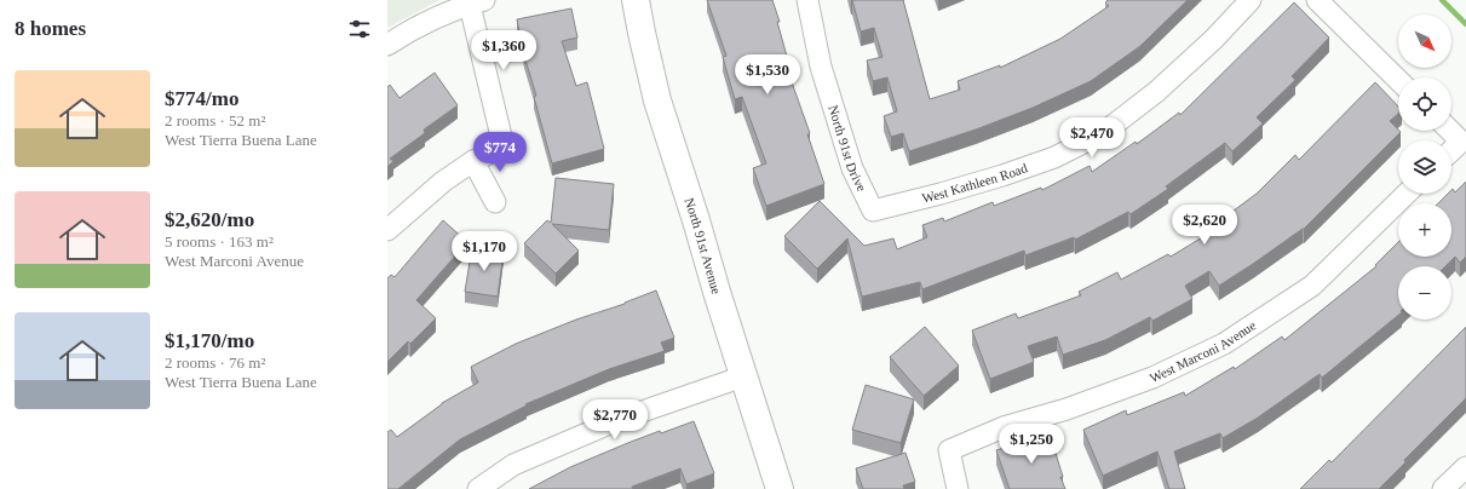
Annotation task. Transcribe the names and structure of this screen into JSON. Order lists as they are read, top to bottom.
{
  "streets": {
    "main road": ["North 91st Avenue"],
    "street": ["North 91st Drive", "West Kathleen Road", "West Marconi Avenue"]
  },
  "crossings": [
    ["North 91st Drive", "West Kathleen Road"]
  ],
  "north": "bottom right",
  "page": {
    "heading": "8 homes",
    "map_buttons": ["+", "−"],
    "price": [
      "$1,360",
      "$1,530",
      "$2,470",
      "$774",
      "$2,620",
      "$1,170",
      "$2,770",
      "$1,250"
    ],
    "list": [
      {
        "name": "$774/mo",
        "note": "2 rooms · 52 m² · West Tierra Buena Lane"
      },
      {
        "name": "$2,620/mo",
        "note": "5 rooms · 163 m² · West Marconi Avenue"
      },
      {
        "name": "$1,170/mo",
        "note": "2 rooms · 76 m² · West Tierra Buena Lane"
      }
    ]
  }
}
